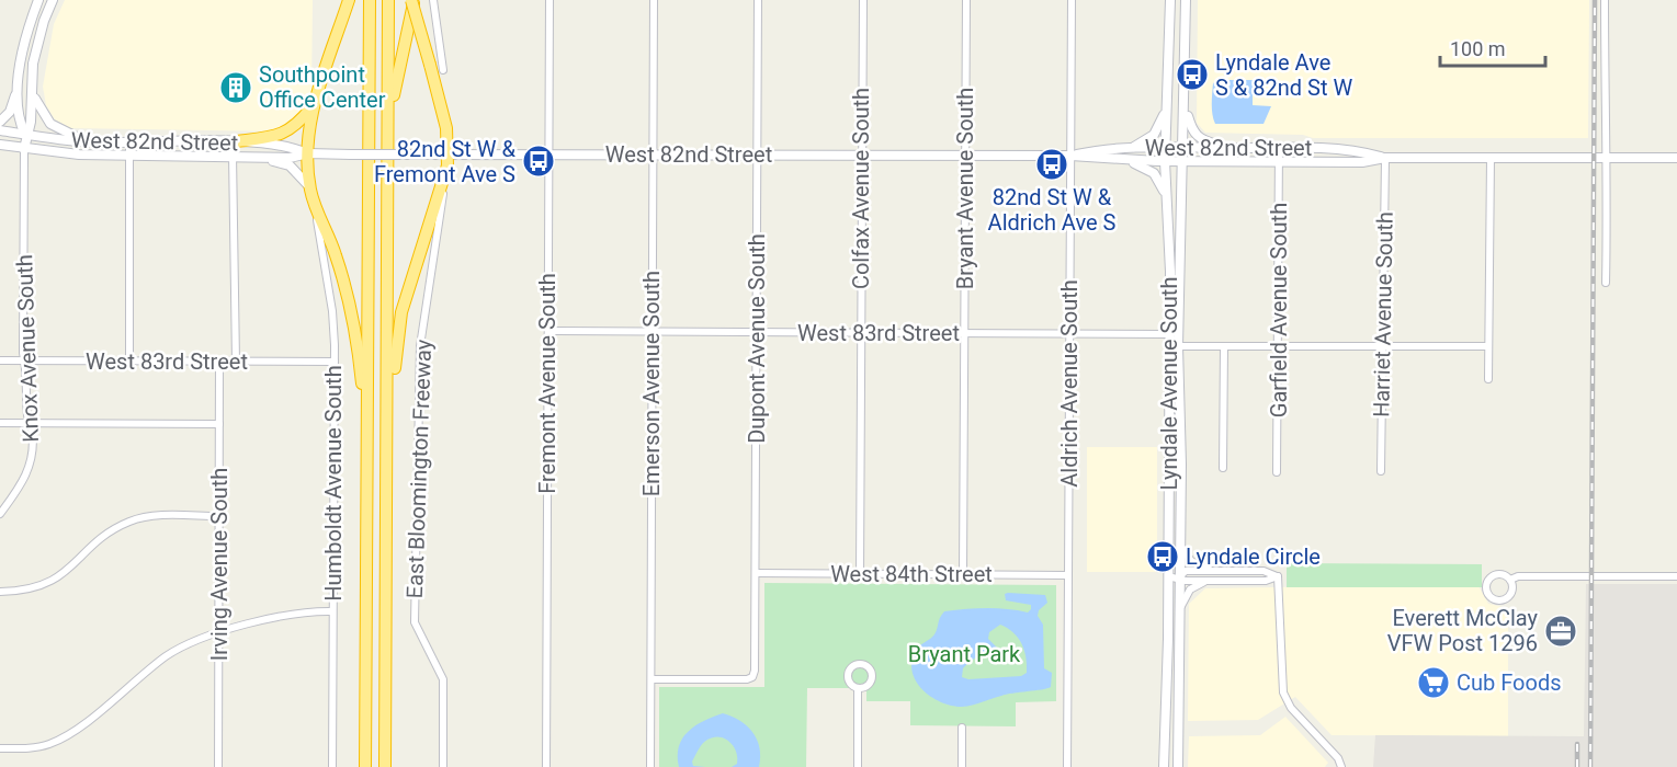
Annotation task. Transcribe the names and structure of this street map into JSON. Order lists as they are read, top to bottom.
{
  "streets": {
    "street": [
      "West 82nd Street",
      "Colfax Avenue South",
      "Bryant Avenue South",
      "Garfield Avenue South",
      "Harriet Avenue South",
      "West 83rd Street",
      "Dupont Avenue South",
      "Knox Avenue South",
      "Fremont Avenue South",
      "Emerson Avenue South",
      "Aldrich Avenue South",
      "Lyndale Avenue South",
      "East Bloomington Freeway",
      "Humboldt Avenue South",
      "Irving Avenue South",
      "West 84th Street"
    ]
  },
  "crossings": [
    ["West 82nd Street", "Colfax Avenue South"],
    ["West 82nd Street", "Bryant Avenue South"],
    ["West 82nd Street", "Garfield Avenue South"],
    ["West 82nd Street", "Harriet Avenue South"],
    ["West 82nd Street", "Dupont Avenue South"],
    ["West 82nd Street", "Knox Avenue South"],
    ["West 82nd Street", "Fremont Avenue South"],
    ["West 82nd Street", "Emerson Avenue South"],
    ["West 82nd Street", "Aldrich Avenue South"],
    ["West 82nd Street", "Lyndale Avenue South"],
    ["Colfax Avenue South", "West 83rd Street"],
    ["Colfax Avenue South", "West 84th Street"],
    ["Bryant Avenue South", "West 83rd Street"],
    ["Bryant Avenue South", "West 84th Street"],
    ["West 83rd Street", "Dupont Avenue South"],
    ["West 83rd Street", "Knox Avenue South"],
    ["West 83rd Street", "Fremont Avenue South"],
    ["West 83rd Street", "Emerson Avenue South"],
    ["West 83rd Street", "Aldrich Avenue South"],
    ["West 83rd Street", "Lyndale Avenue South"],
    ["West 83rd Street", "Humboldt Avenue South"],
    ["West 83rd Street", "Irving Avenue South"],
    ["Dupont Avenue South", "Emerson Avenue South"],
    ["Dupont Avenue South", "West 84th Street"],
    ["Aldrich Avenue South", "West 84th Street"]
  ],
  "parks": ["Bryant Park"],
  "places": {
    "bus stop": [
      "Lyndale Ave S & 82nd St W",
      "82nd St W & Fremont Ave S",
      "82nd St W & Aldrich Ave S",
      "Lyndale Circle"
    ],
    "building": ["Southpoint Office Center"],
    "office": ["Everett McClay VFW Post 1296"],
    "supermarket": ["Cub Foods"]
  },
  "scale_bar": "100 m"
}
